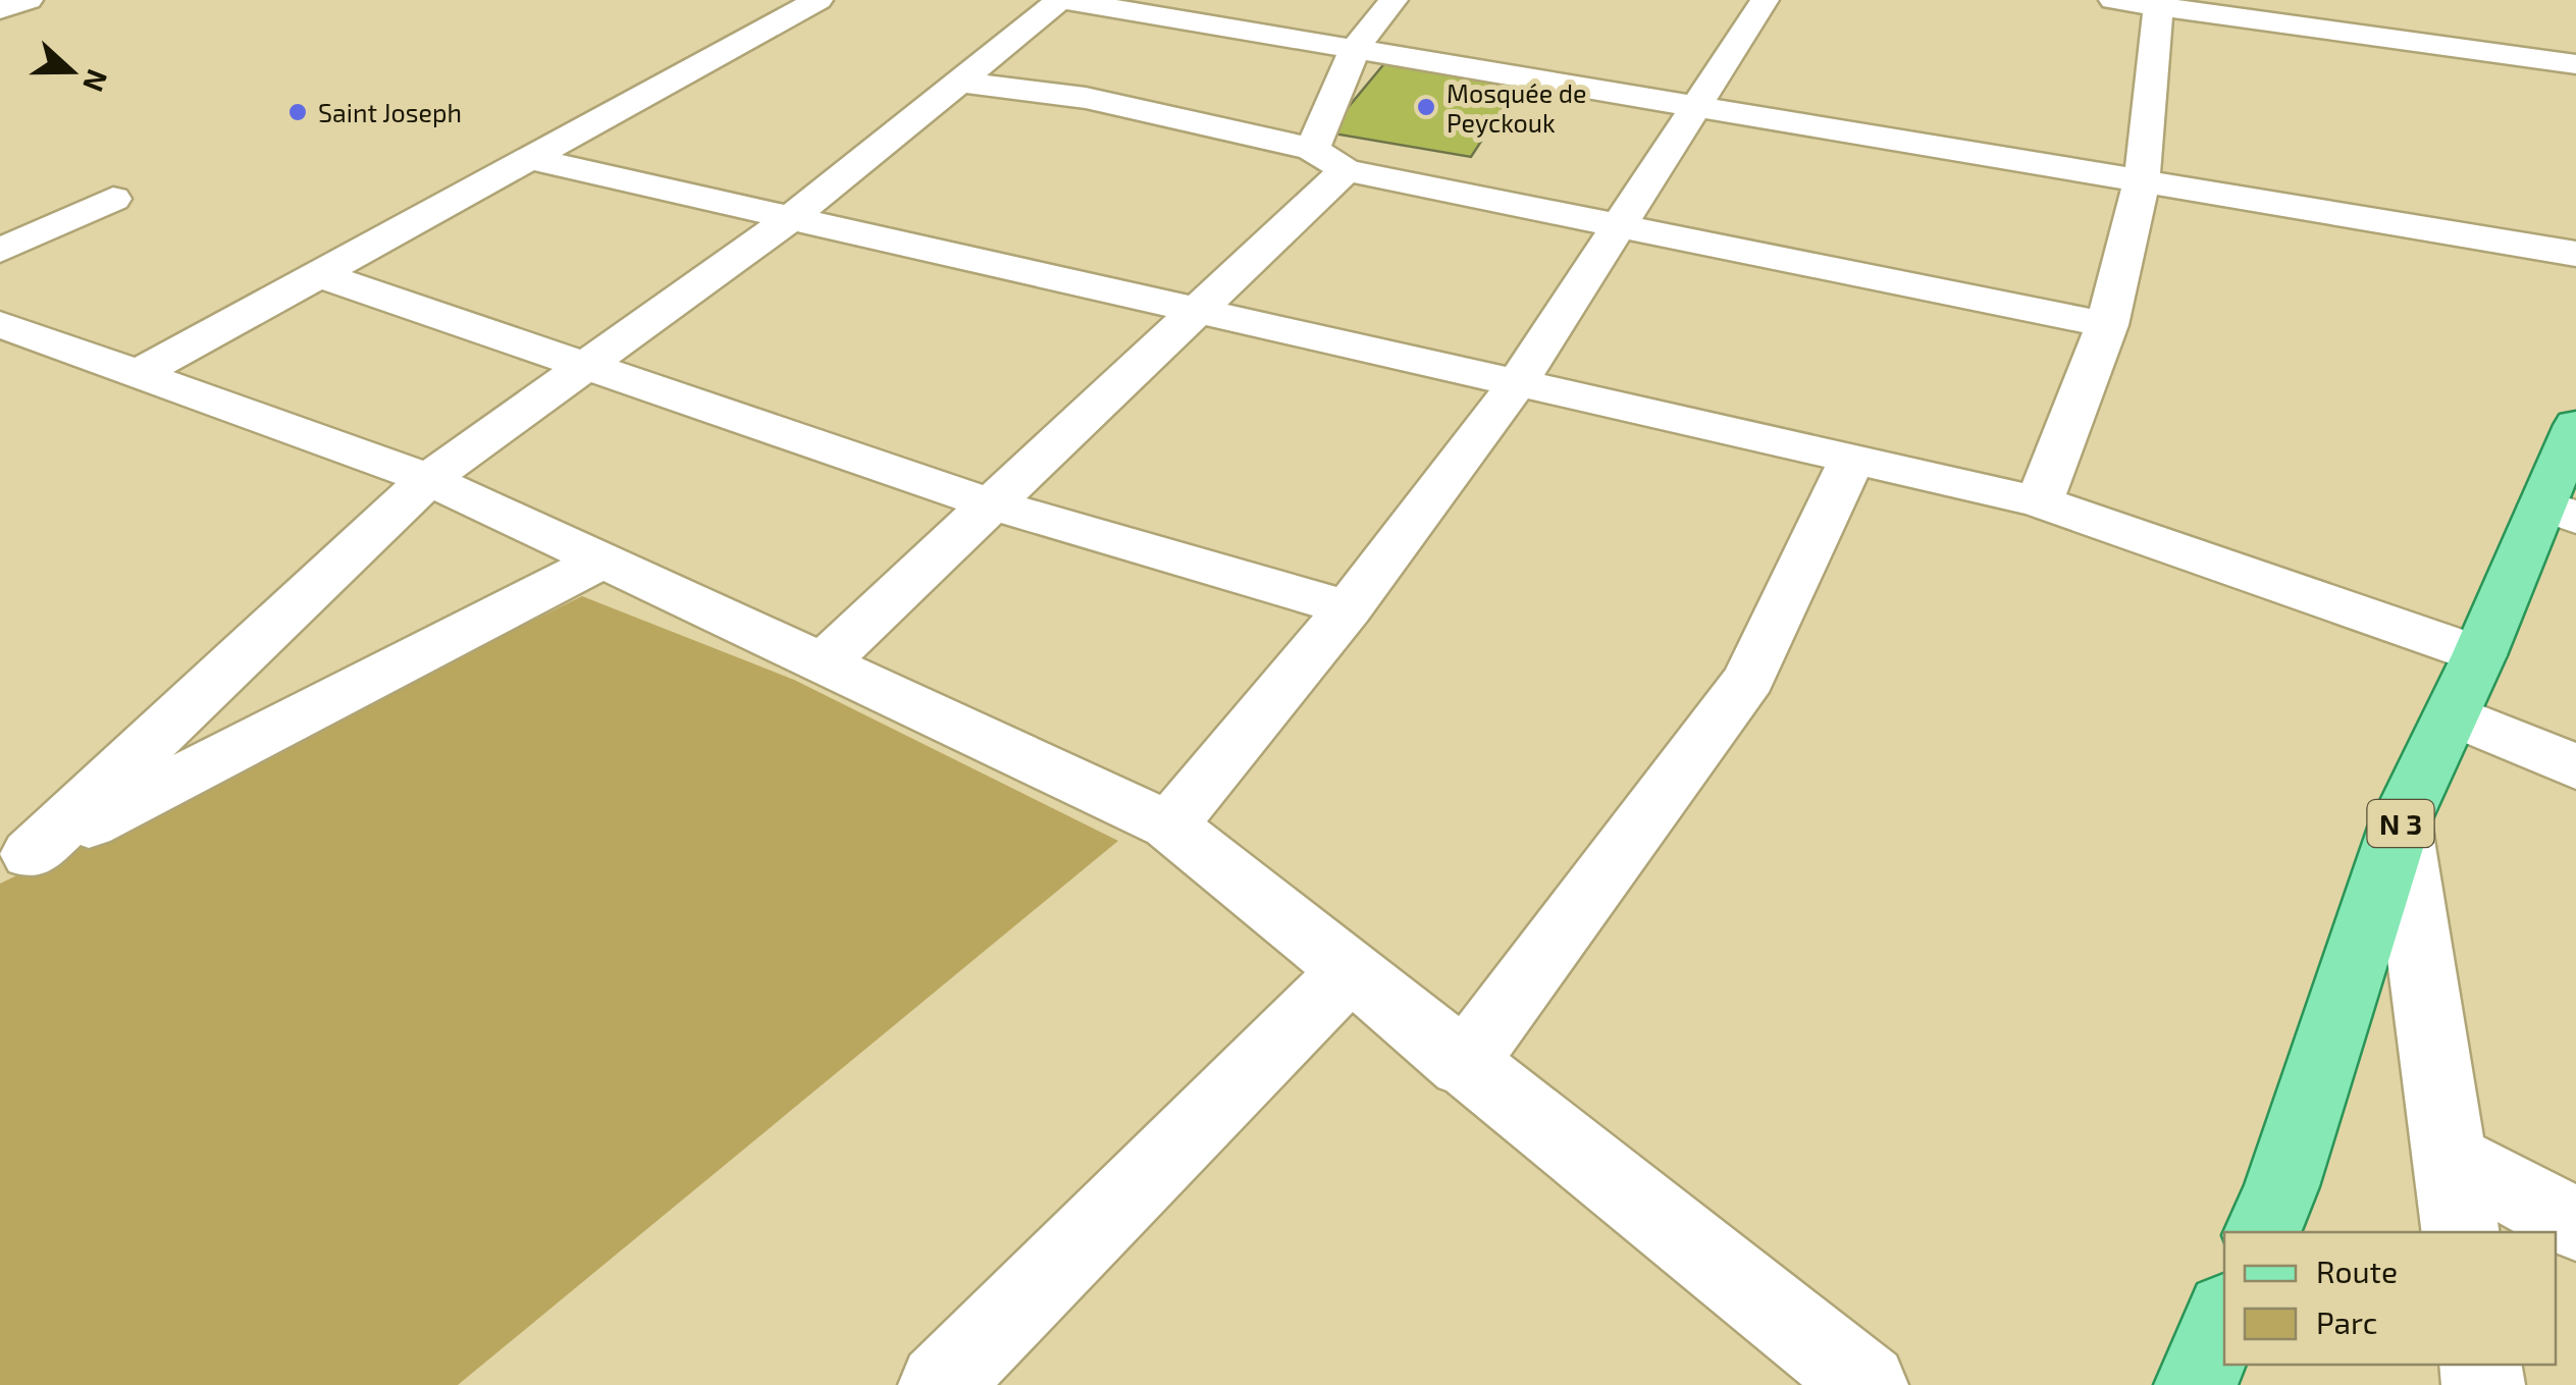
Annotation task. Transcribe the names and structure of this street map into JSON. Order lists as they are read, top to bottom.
{
  "streets": {
    "main road": ["N 3"]
  },
  "places": ["Mosquée de Peyckouk", "Saint Joseph"],
  "legend": ["Route", "Parc"],
  "north": "right"
}
